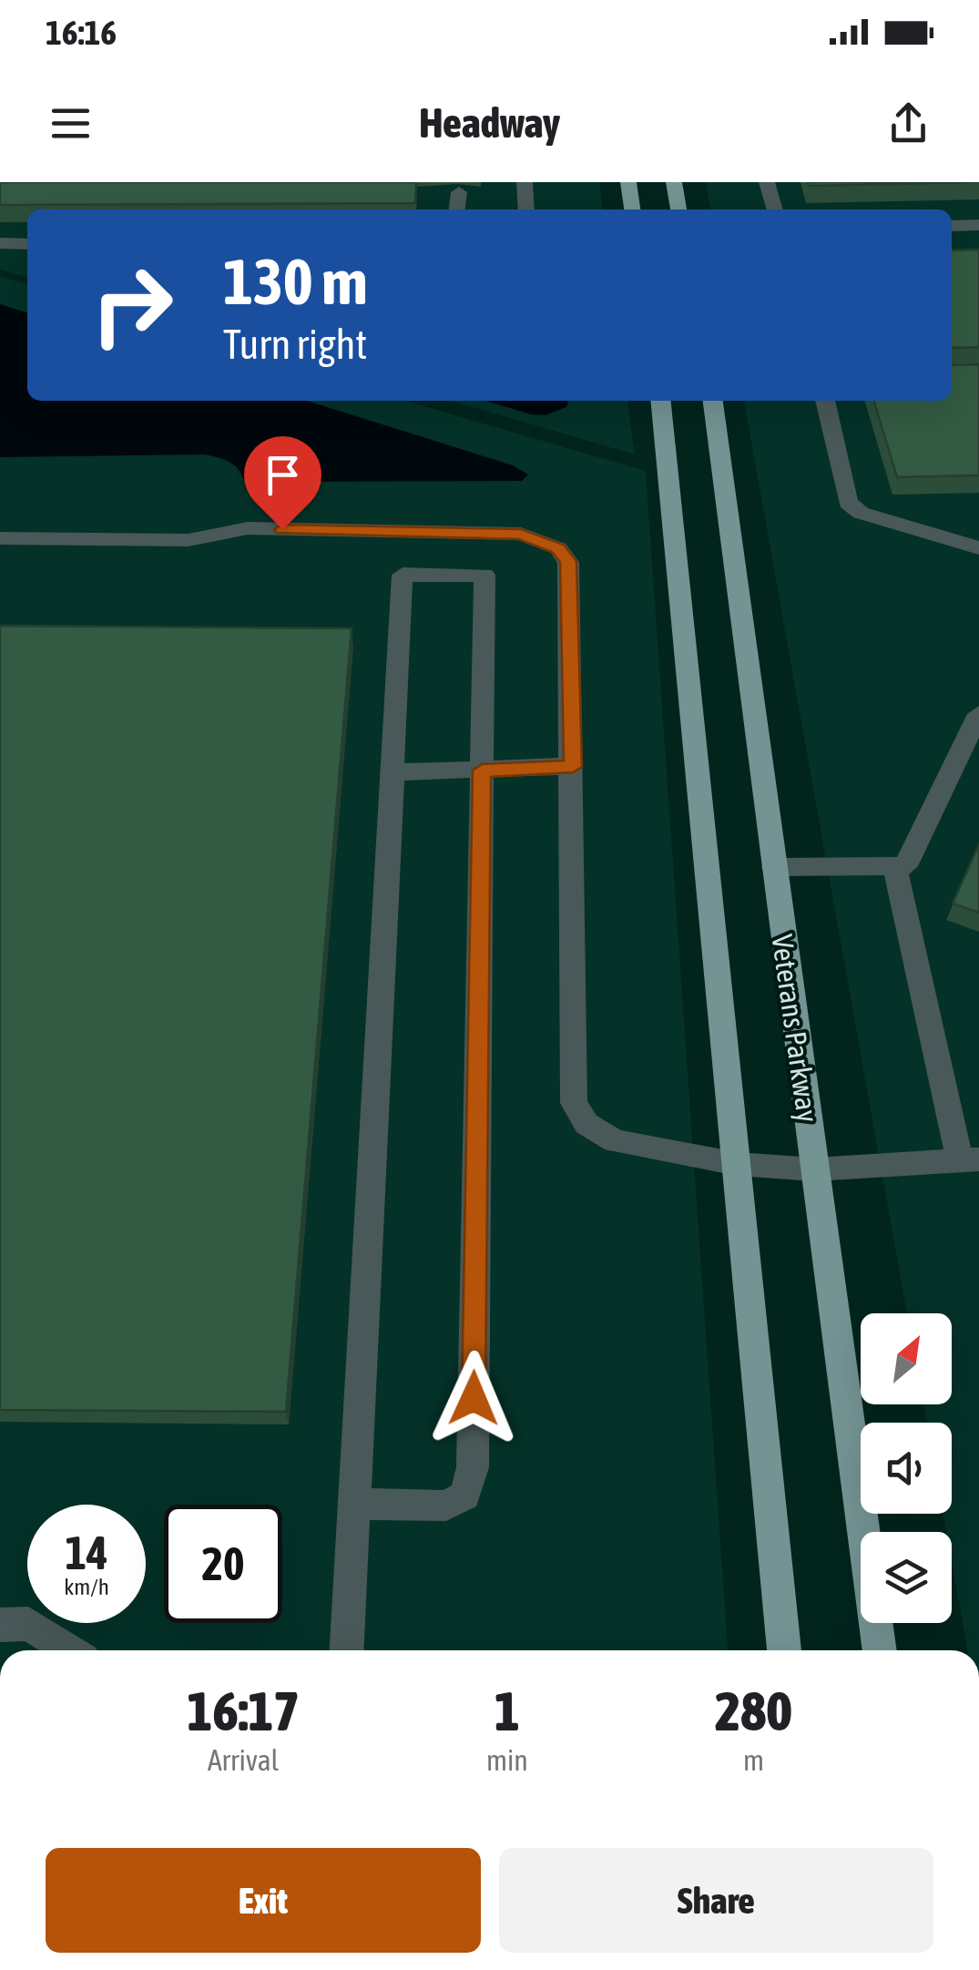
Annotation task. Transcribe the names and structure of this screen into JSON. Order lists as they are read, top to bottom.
{
  "streets": {
    "main road": ["Veterans Parkway"]
  },
  "north": "top right",
  "page": {
    "status": "16:16",
    "header": "Headway",
    "turn": ["130 m", "Turn right"],
    "speed": "14 km/h",
    "limit": "20",
    "eta": [
      "16:17",
      "Arrival",
      "1",
      "min",
      "280",
      "m"
    ],
    "buttons": ["Exit", "Share"]
  }
}
